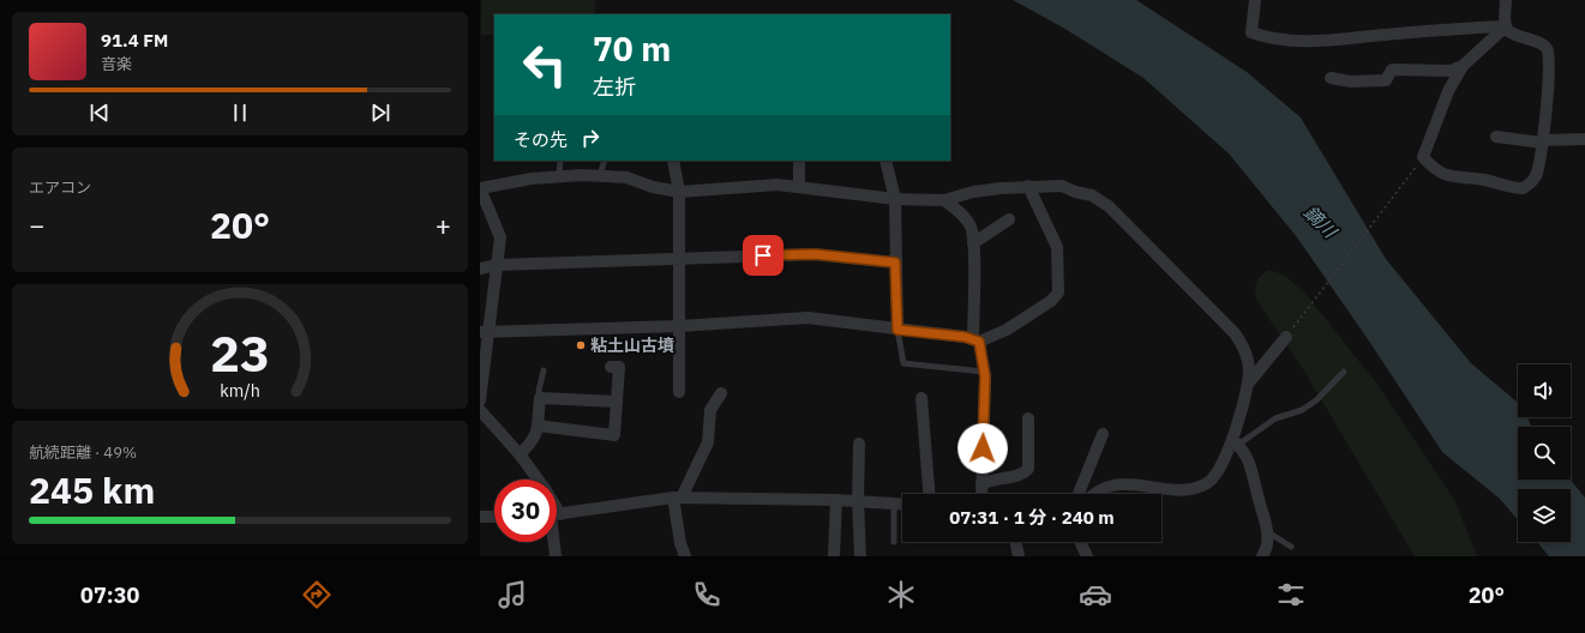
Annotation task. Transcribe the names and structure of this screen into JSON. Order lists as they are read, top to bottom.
{
  "water": ["鏑川"],
  "places": ["粘土山古墳"],
  "page": {
    "turn": ["70 m", "左折"],
    "song": ["91.4 FM", "音楽"],
    "then": "その先",
    "tile": [
      "エアコン",
      ["航続距離 · 49%", "245 km"]
    ],
    "heat": ["−", "20°", "+"],
    "limit": "30",
    "trip": "07:31 · 1 分 · 240 m",
    "tabs": ["07:30", "20°"],
    "gauge": ["23", "km/h"]
  }
}
